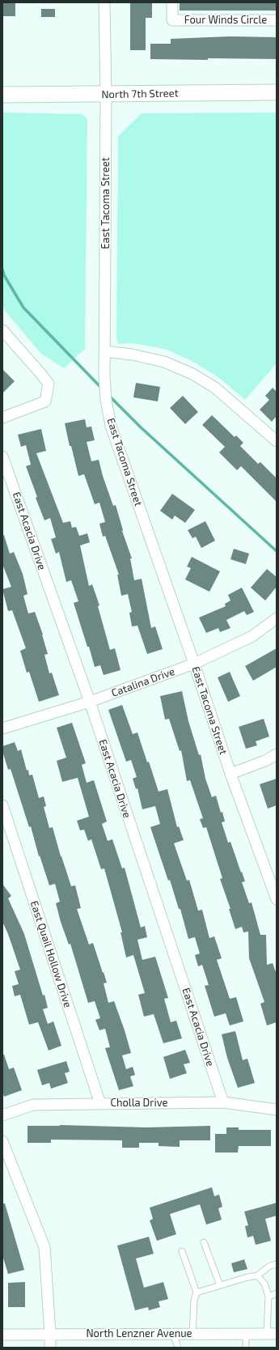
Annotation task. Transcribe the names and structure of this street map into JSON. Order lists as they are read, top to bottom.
{
  "streets": {
    "main road": ["North 7th Street"],
    "street": [
      "Four Winds Circle",
      "East Tacoma Street",
      "East Acacia Drive",
      "Catalina Drive",
      "East Quail Hollow Drive",
      "Cholla Drive",
      "North Lenzner Avenue"
    ]
  },
  "crossings": [
    ["North 7th Street", "East Tacoma Street"],
    ["East Tacoma Street", "Catalina Drive"],
    ["East Acacia Drive", "Catalina Drive"],
    ["East Acacia Drive", "Cholla Drive"],
    ["East Quail Hollow Drive", "Cholla Drive"]
  ]
}
